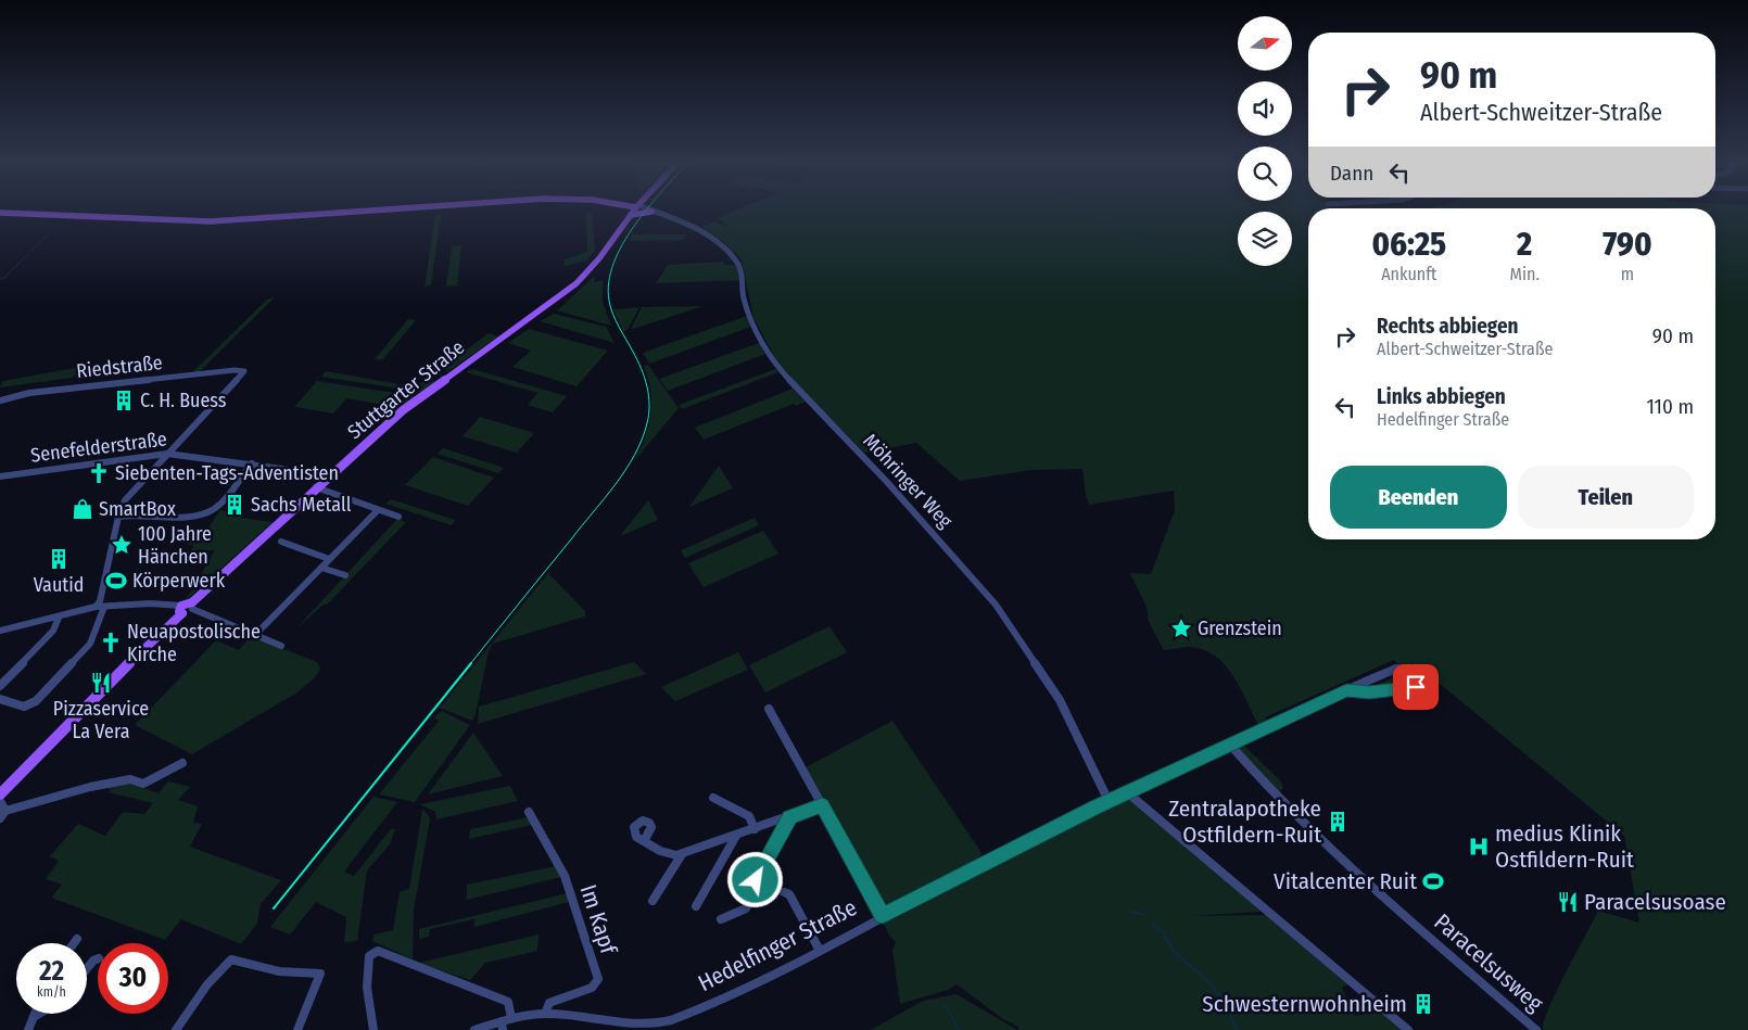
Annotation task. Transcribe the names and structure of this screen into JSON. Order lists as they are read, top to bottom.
{
  "streets": {
    "main road": ["Stuttgarter Straße"],
    "street": [
      "Riedstraße",
      "Senefelderstraße",
      "Möhringer Weg",
      "Im Kapf",
      "Hedelfinger Straße",
      "Paracelsusweg"
    ]
  },
  "crossings": [
    ["Riedstraße", "Senefelderstraße"],
    ["Stuttgarter Straße", "Senefelderstraße"],
    ["Möhringer Weg", "Hedelfinger Straße"],
    ["Im Kapf", "Hedelfinger Straße"],
    ["Hedelfinger Straße", "Paracelsusweg"]
  ],
  "places": {
    "building": [
      "C. H. Buess",
      "Sachs Metall",
      "Vautid",
      "Zentralapotheke Ostfildern-Ruit",
      "Schwesternwohnheim"
    ],
    "church": ["Siebenten-Tags-Adventisten", "Neuapostolische Kirche"],
    "shop": ["SmartBox"],
    "place": ["100 Jahre Hänchen", "Grenzstein"],
    "sports": ["Körperwerk", "Vitalcenter Ruit"],
    "restaurant": ["Pizzaservice La Vera", "Paracelsusoase"],
    "hospital": ["medius Klinik Ostfildern-Ruit"]
  },
  "north": "right",
  "page": {
    "turn": ["90 m", "Albert-Schweitzer-Straße"],
    "then": "Dann",
    "eta": [
      "06:25",
      "Ankunft",
      "2",
      "Min.",
      "790",
      "m"
    ],
    "list": [
      {
        "name": "Rechts abbiegen",
        "note": "Albert-Schweitzer-Straße",
        "value": "90 m"
      },
      {
        "name": "Links abbiegen",
        "note": "Hedelfinger Straße",
        "value": "110 m"
      }
    ],
    "buttons": ["Beenden", "Teilen"],
    "speed": "22 km/h",
    "limit": "30"
  }
}
